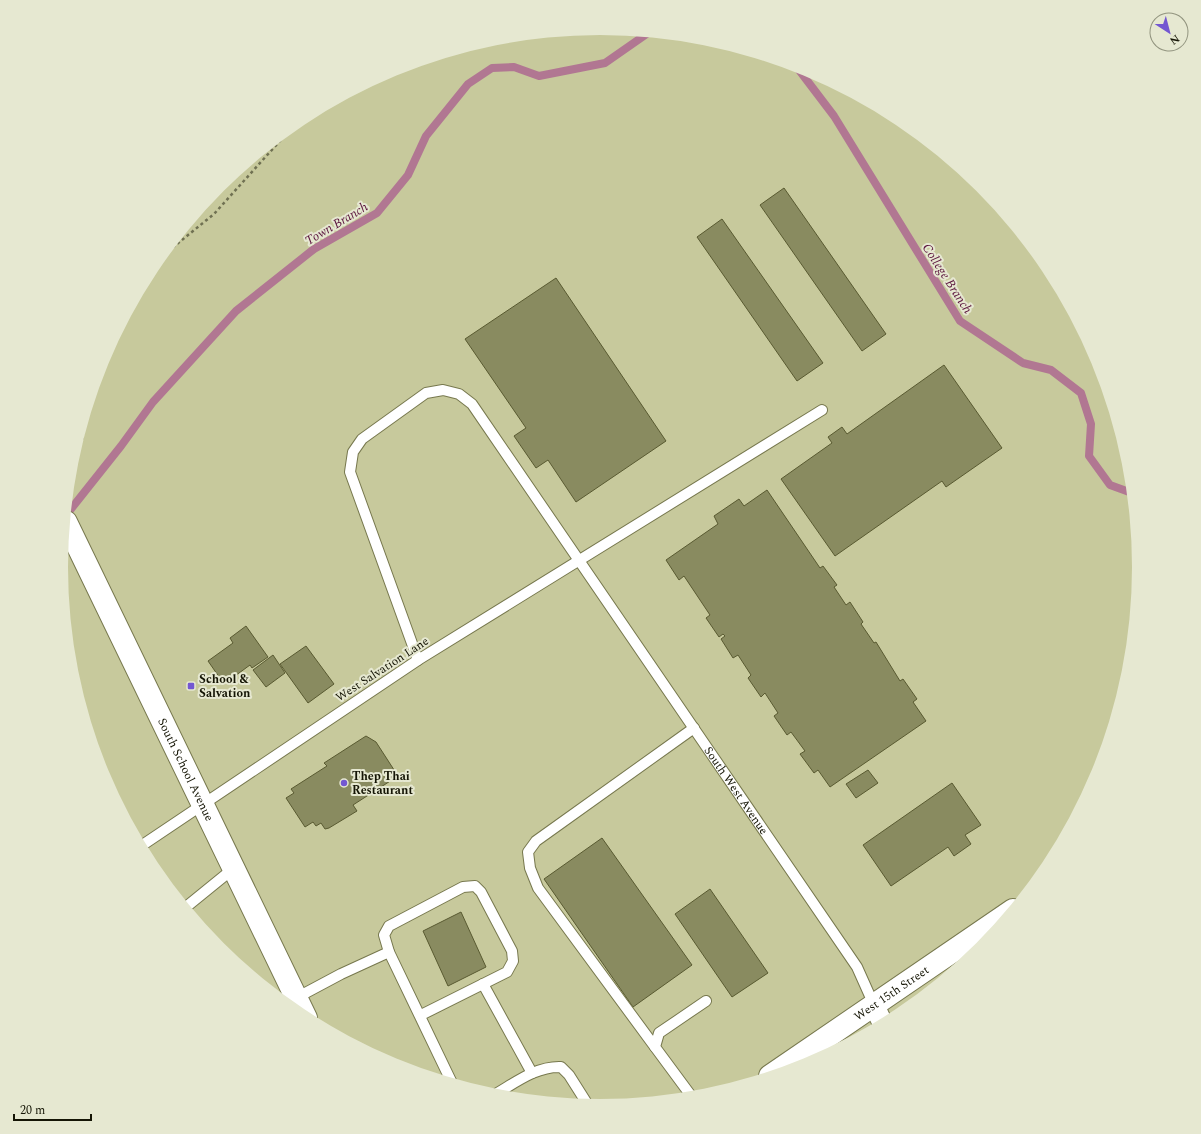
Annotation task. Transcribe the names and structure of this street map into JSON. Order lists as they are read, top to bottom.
{
  "streets": {
    "main road": ["South School Avenue", "West 15th Street"],
    "street": ["South West Avenue"],
    "lane": ["West Salvation Lane"]
  },
  "crossings": [
    ["West Salvation Lane", "South School Avenue"],
    ["West Salvation Lane", "South West Avenue"],
    ["South West Avenue", "West 15th Street"]
  ],
  "water": ["Town Branch", "College Branch"],
  "places": {
    "transit": ["School & Salvation"],
    "other": ["Thep Thai Restaurant"]
  },
  "scale_bar": "20 m",
  "north": "bottom right"
}
